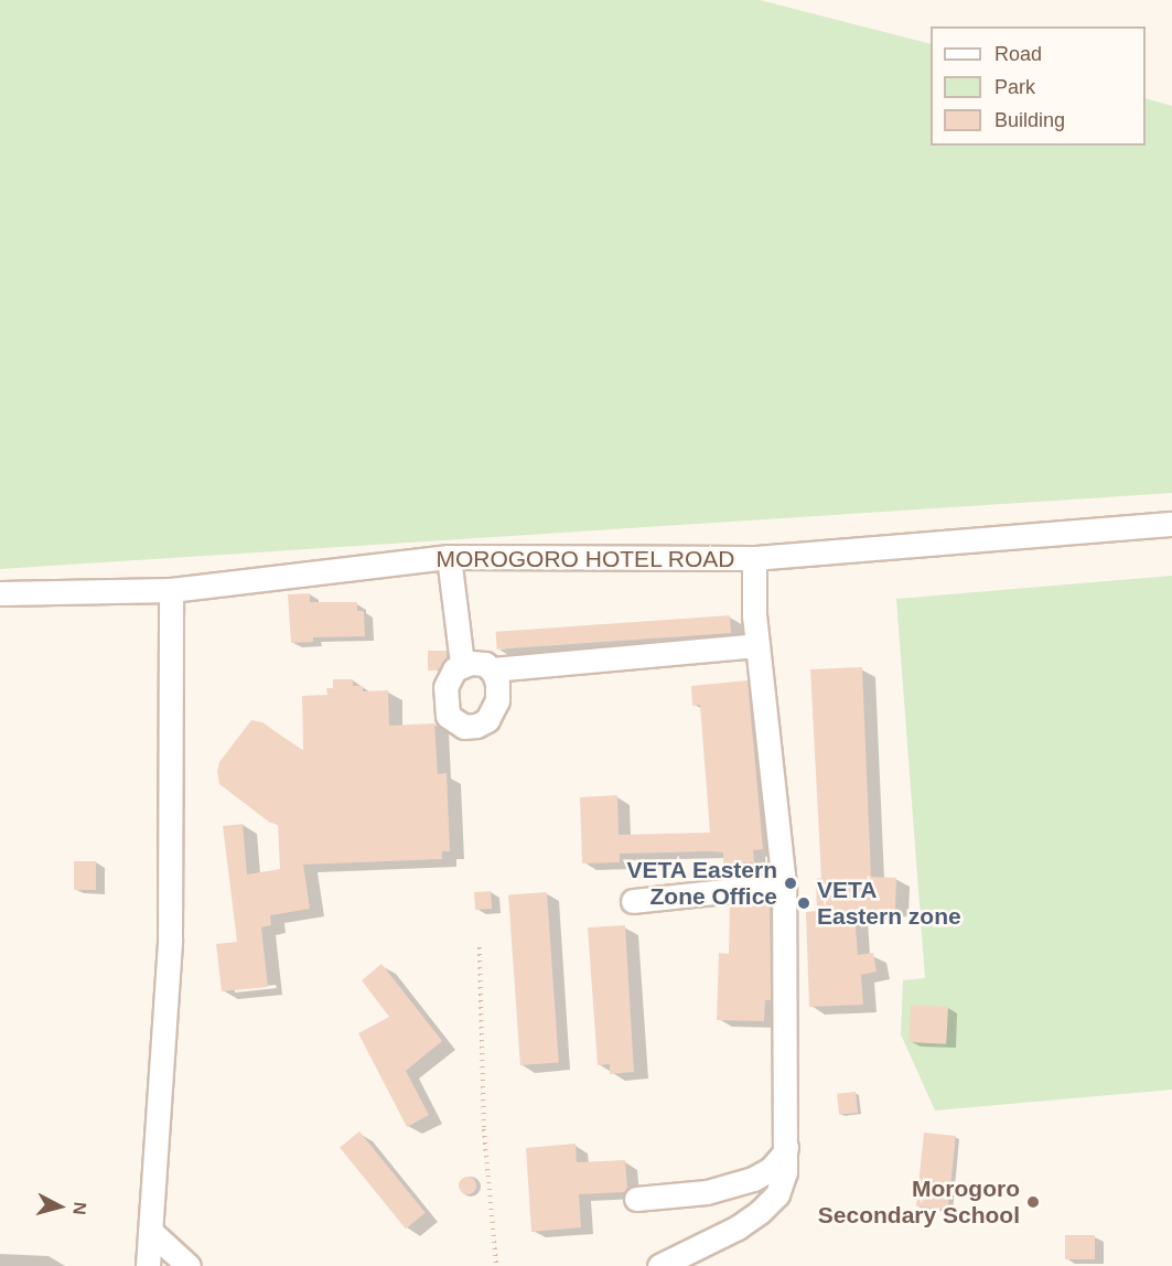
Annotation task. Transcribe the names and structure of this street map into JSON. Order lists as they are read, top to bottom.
{
  "streets": {
    "street": ["MOROGORO HOTEL ROAD"]
  },
  "places": ["VETA Eastern Zone Office", "VETA Eastern zone", "Morogoro Secondary School"],
  "legend": ["Road", "Park", "Building"],
  "north": "right"
}
